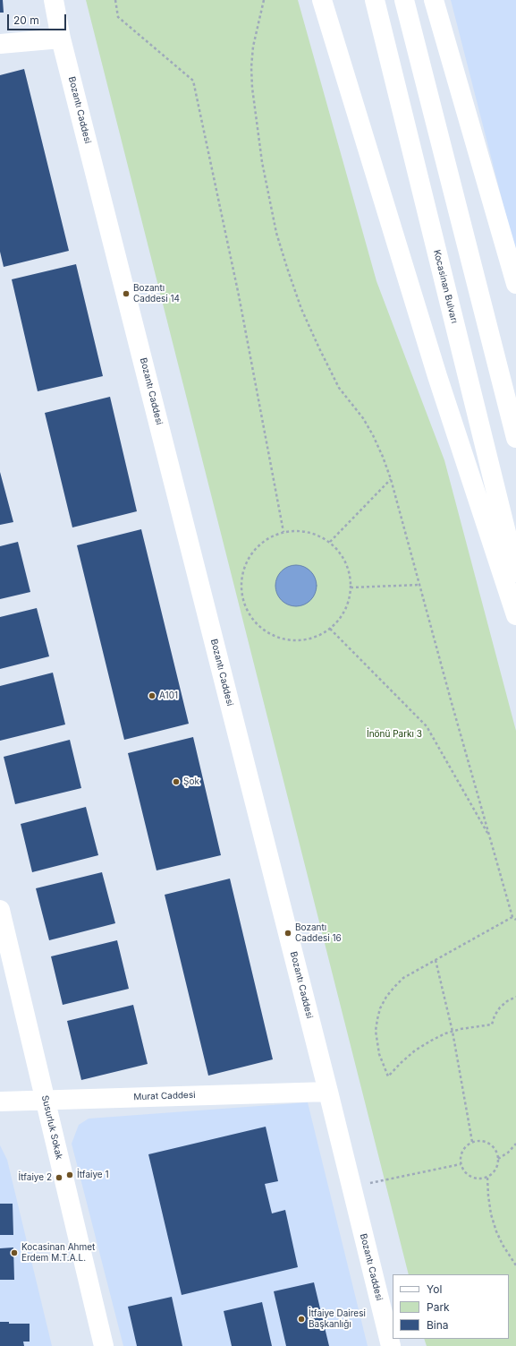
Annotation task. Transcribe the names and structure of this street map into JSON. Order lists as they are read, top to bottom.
{
  "streets": {
    "main road": [
      "Bozantı Caddesi",
      "Kocasinan Bulvarı",
      "Murat Caddesi",
      "Susurluk Sokak"
    ]
  },
  "crossings": [
    ["Bozantı Caddesi", "Murat Caddesi"],
    ["Murat Caddesi", "Susurluk Sokak"]
  ],
  "parks": ["İnönü Parkı 3"],
  "places": [
    "Bozantı Caddesi 14",
    "A101",
    "Şok",
    "Bozantı Caddesi 16",
    "İtfaiye 1",
    "İtfaiye 2",
    "Kocasinan Ahmet Erdem M.T.A.L.",
    "İtfaiye Dairesi Başkanlığı"
  ],
  "legend": ["Yol", "Park", "Bina"],
  "scale_bar": "20 m"
}
